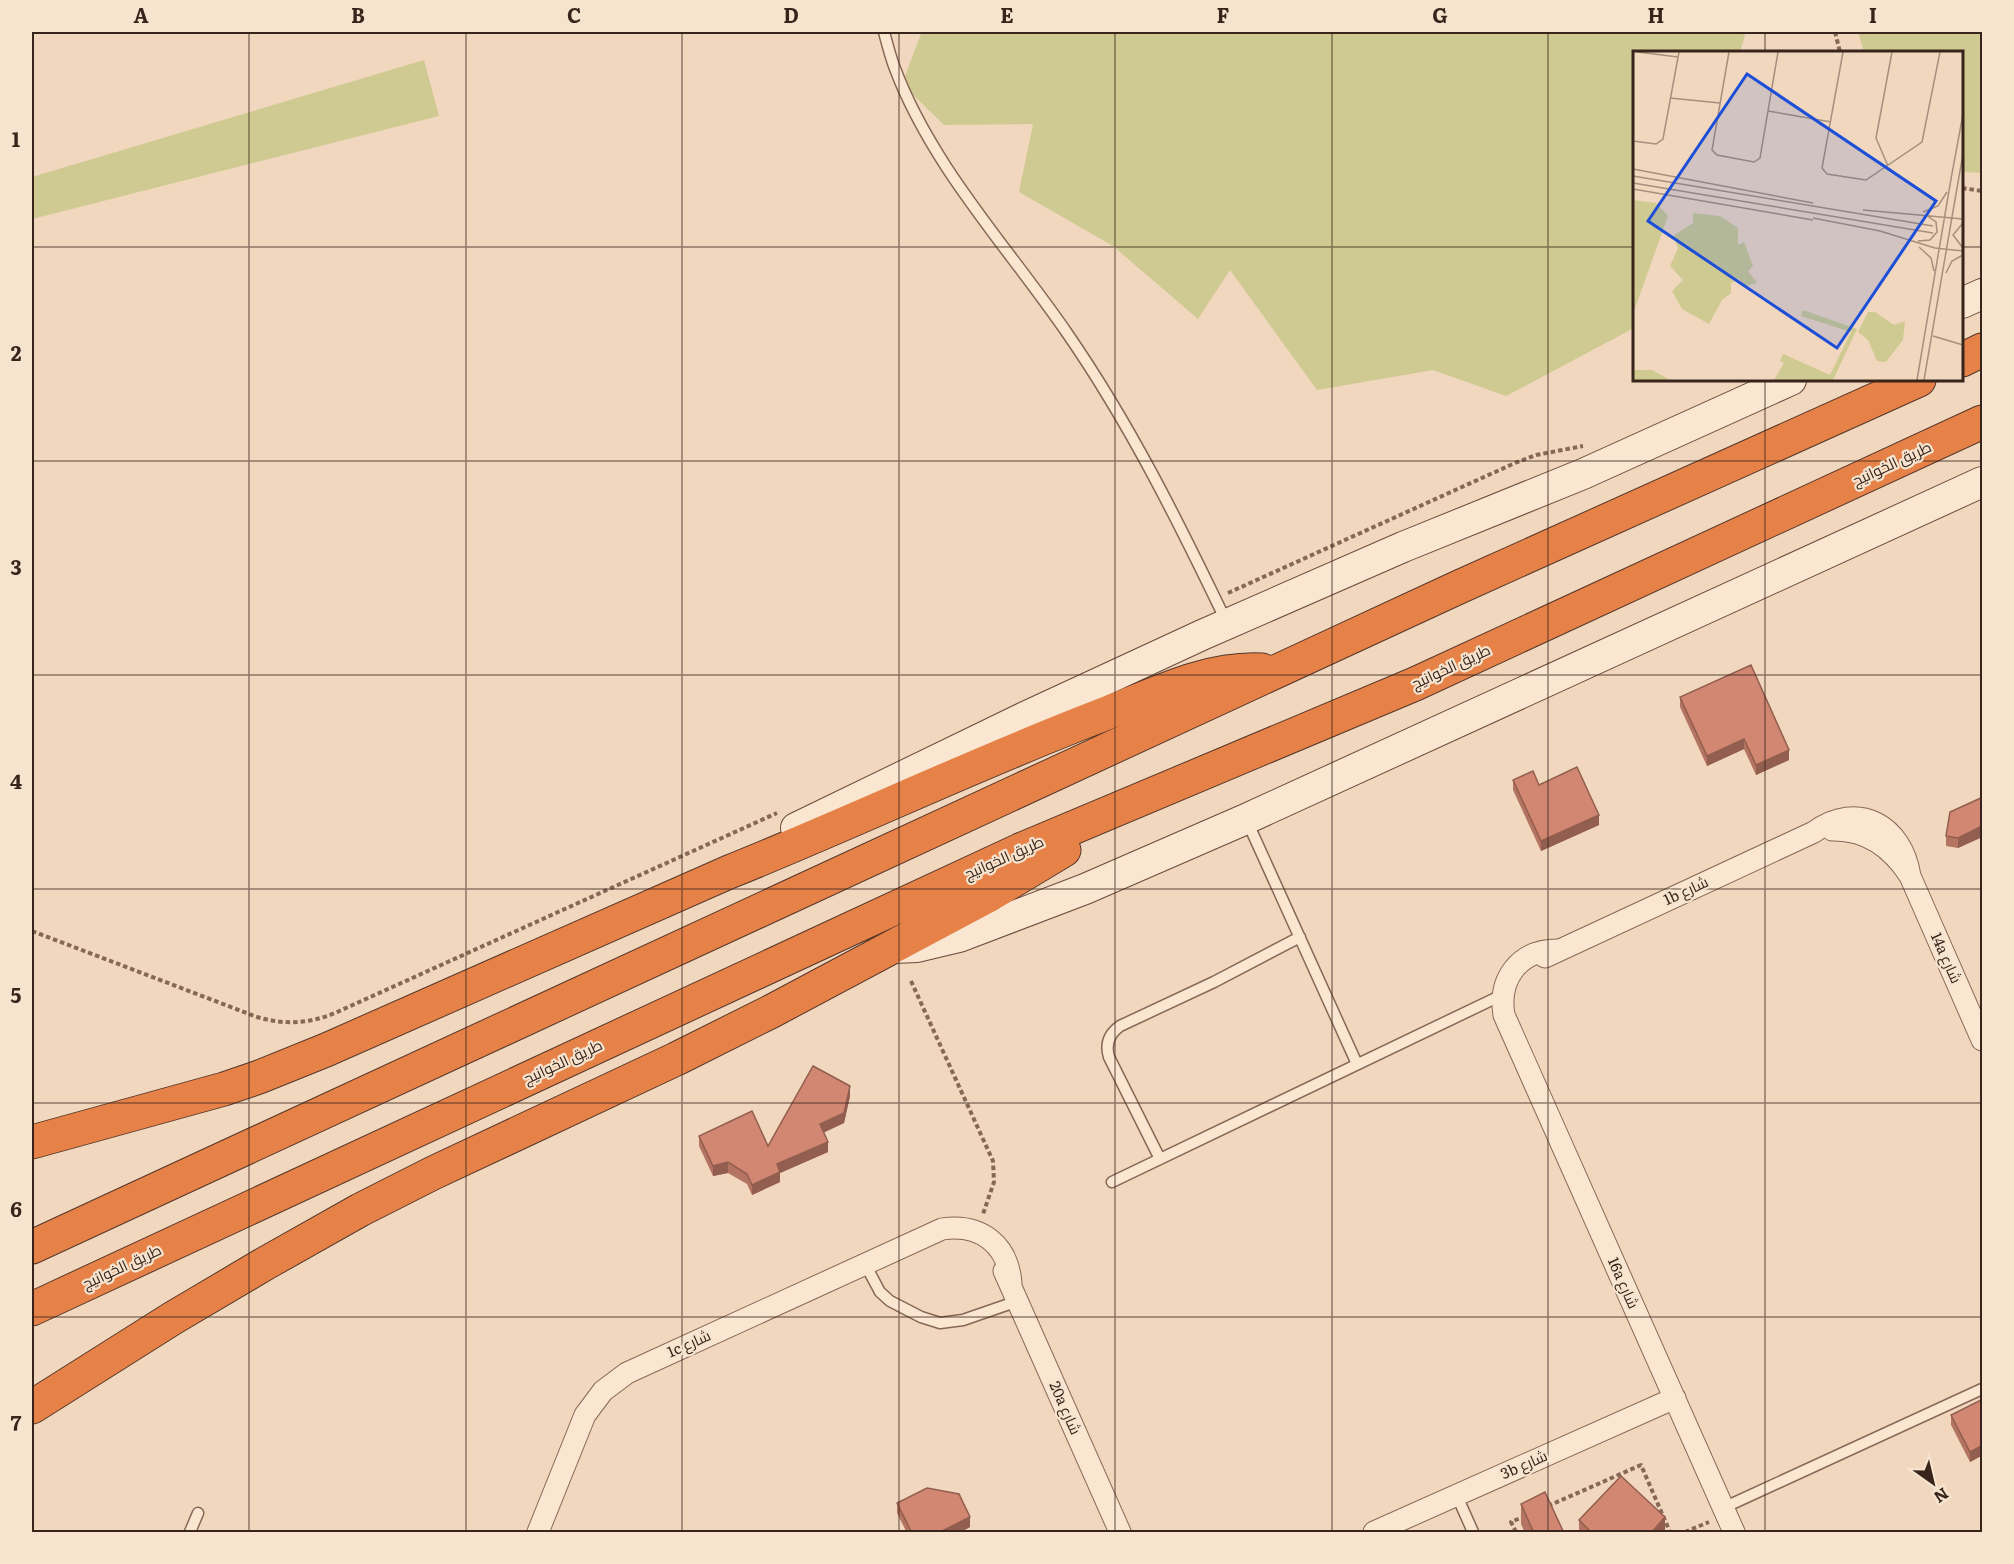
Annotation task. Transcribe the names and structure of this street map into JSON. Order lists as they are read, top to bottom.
{
  "streets": {
    "highway": ["طريق الخوانيج"],
    "street": [
      "1b شارع",
      "14a شارع",
      "16a شارع",
      "1c شارع",
      "20a شارع",
      "3b شارع"
    ]
  },
  "crossings": [
    ["1b شارع", "14a شارع"],
    ["1b شارع", "16a شارع"],
    ["16a شارع", "3b شارع"],
    ["1c شارع", "20a شارع"]
  ],
  "north": "bottom right",
  "grid": {
    "columns": [
      "A",
      "B",
      "C",
      "D",
      "E",
      "F",
      "G",
      "H",
      "I"
    ],
    "rows": [
      "1",
      "2",
      "3",
      "4",
      "5",
      "6",
      "7"
    ]
  }
}
